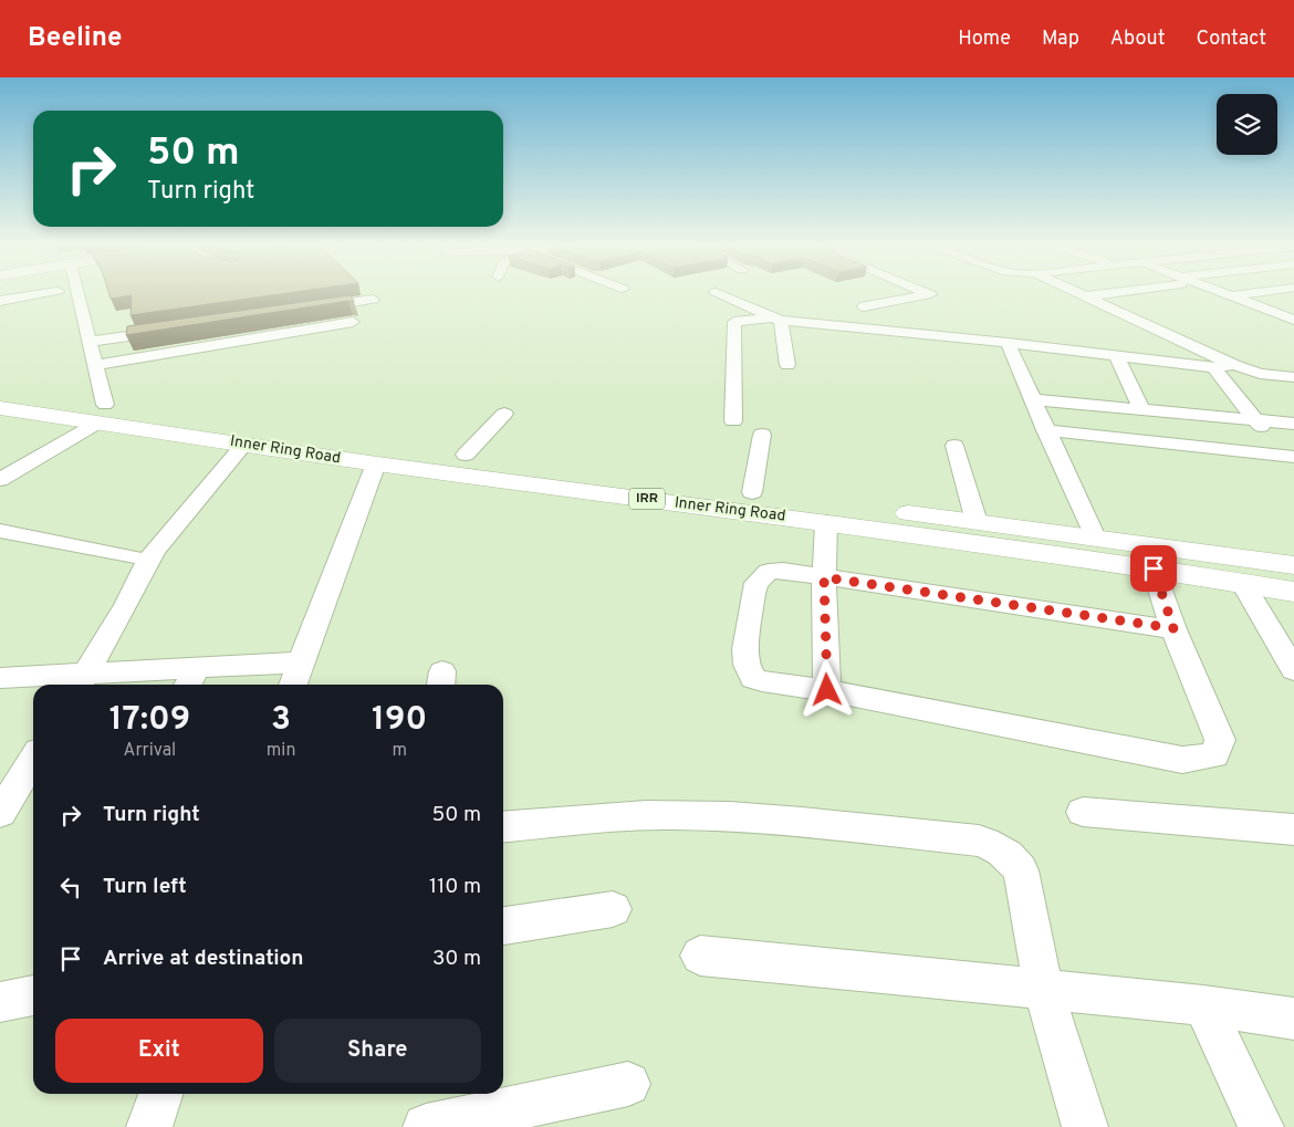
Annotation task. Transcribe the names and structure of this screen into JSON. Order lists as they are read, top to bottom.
{
  "streets": {
    "main road": ["Inner Ring Road", "IRR"]
  },
  "page": {
    "header": "Beeline",
    "nav": [
      "Home",
      "Map",
      "About",
      "Contact"
    ],
    "turn": ["50 m", "Turn right"],
    "eta": [
      "17:09",
      "Arrival",
      "3",
      "min",
      "190",
      "m"
    ],
    "list": [
      {
        "name": "Turn right",
        "value": "50 m"
      },
      {
        "name": "Turn left",
        "value": "110 m"
      },
      {
        "name": "Arrive at destination",
        "value": "30 m"
      }
    ],
    "buttons": ["Exit", "Share"]
  }
}
